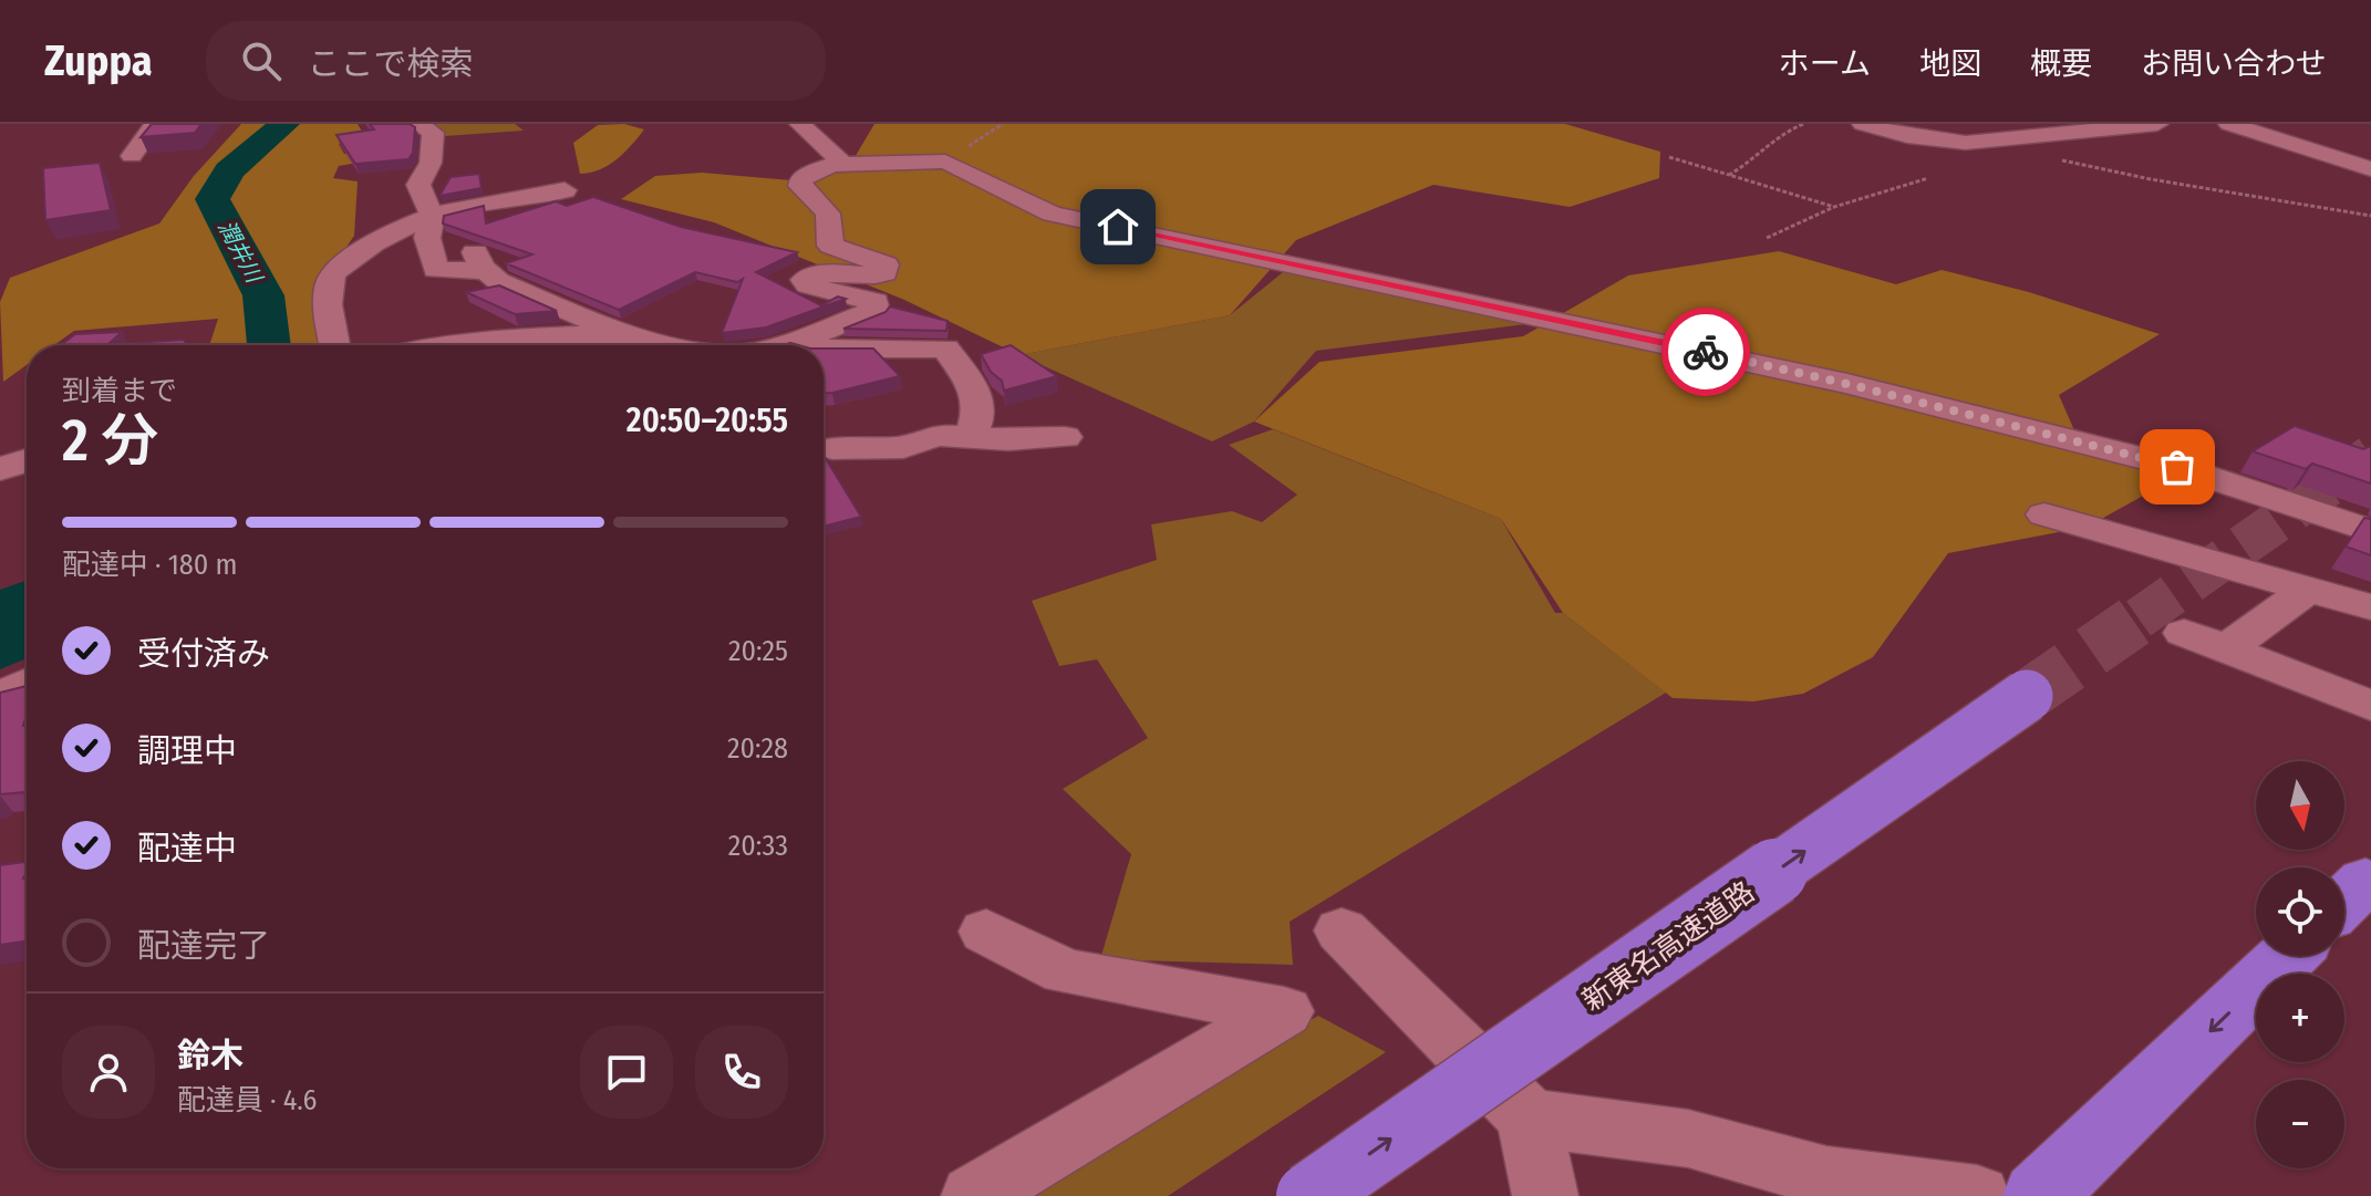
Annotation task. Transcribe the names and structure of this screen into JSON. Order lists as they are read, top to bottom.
{
  "streets": {
    "highway": ["新東名高速道路"]
  },
  "water": ["潤井川"],
  "north": "bottom",
  "page": {
    "header": "Zuppa",
    "search": "ここで検索",
    "nav": [
      "ホーム",
      "地図",
      "概要",
      "お問い合わせ"
    ],
    "heading": ["2 分", "到着まで", "20:50–20:55"],
    "panel": ["鈴木", "配達員 · 4.6"],
    "bar": "配達中 · 180 m",
    "list": [
      ["受付済み", "20:25"],
      ["調理中", "20:28"],
      ["配達中", "20:33"],
      "配達完了"
    ],
    "map_buttons": ["+", "−"]
  }
}
